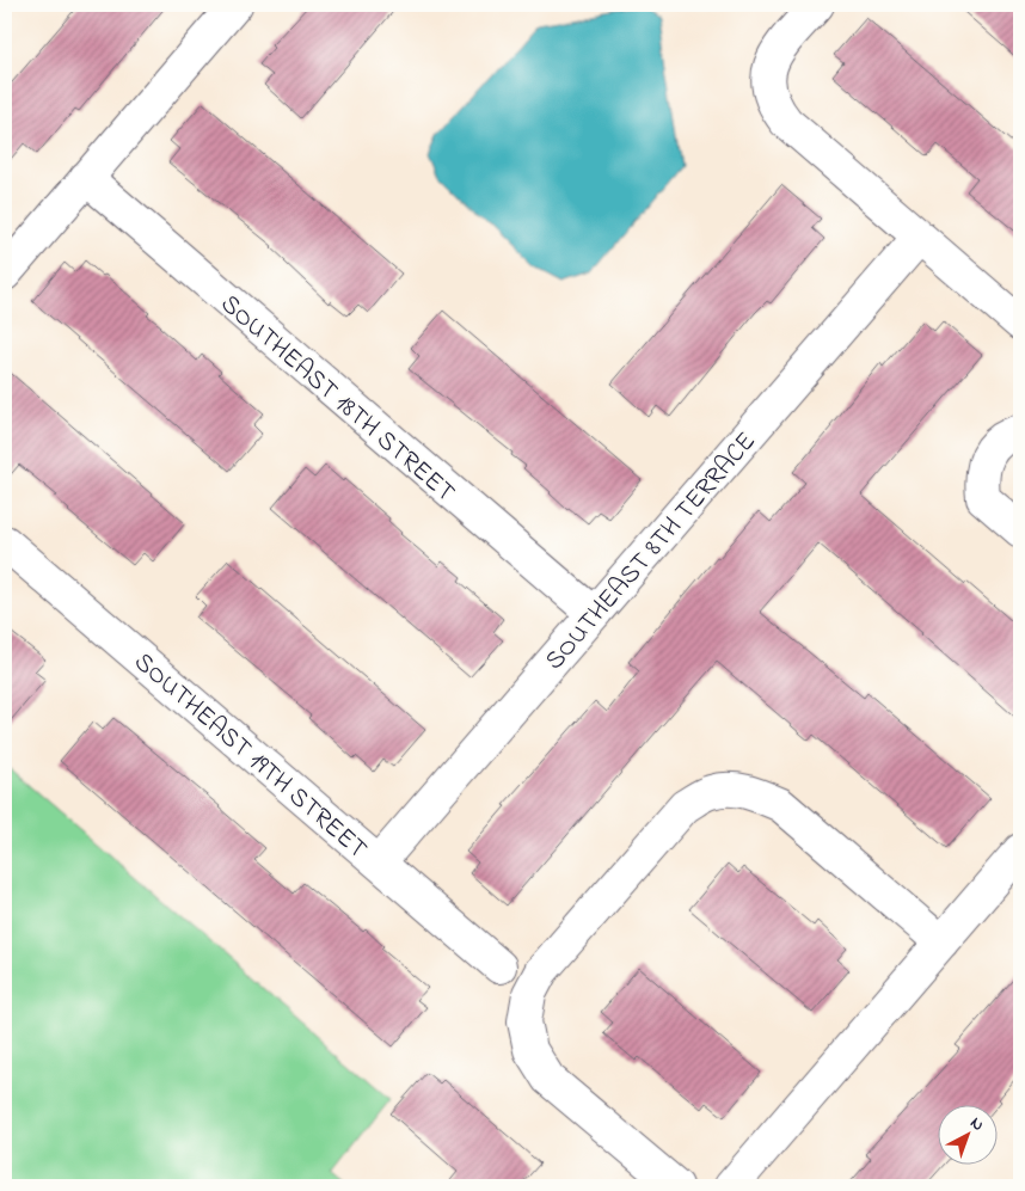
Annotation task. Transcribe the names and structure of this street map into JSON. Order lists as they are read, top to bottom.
{
  "streets": {
    "street": ["SOUTHEAST 18TH STREET", "SOUTHEAST 8TH TERRACE", "SOUTHEAST 19TH STREET"]
  },
  "crossings": [
    ["SOUTHEAST 18TH STREET", "SOUTHEAST 8TH TERRACE"],
    ["SOUTHEAST 8TH TERRACE", "SOUTHEAST 19TH STREET"]
  ],
  "north": "top right"
}
